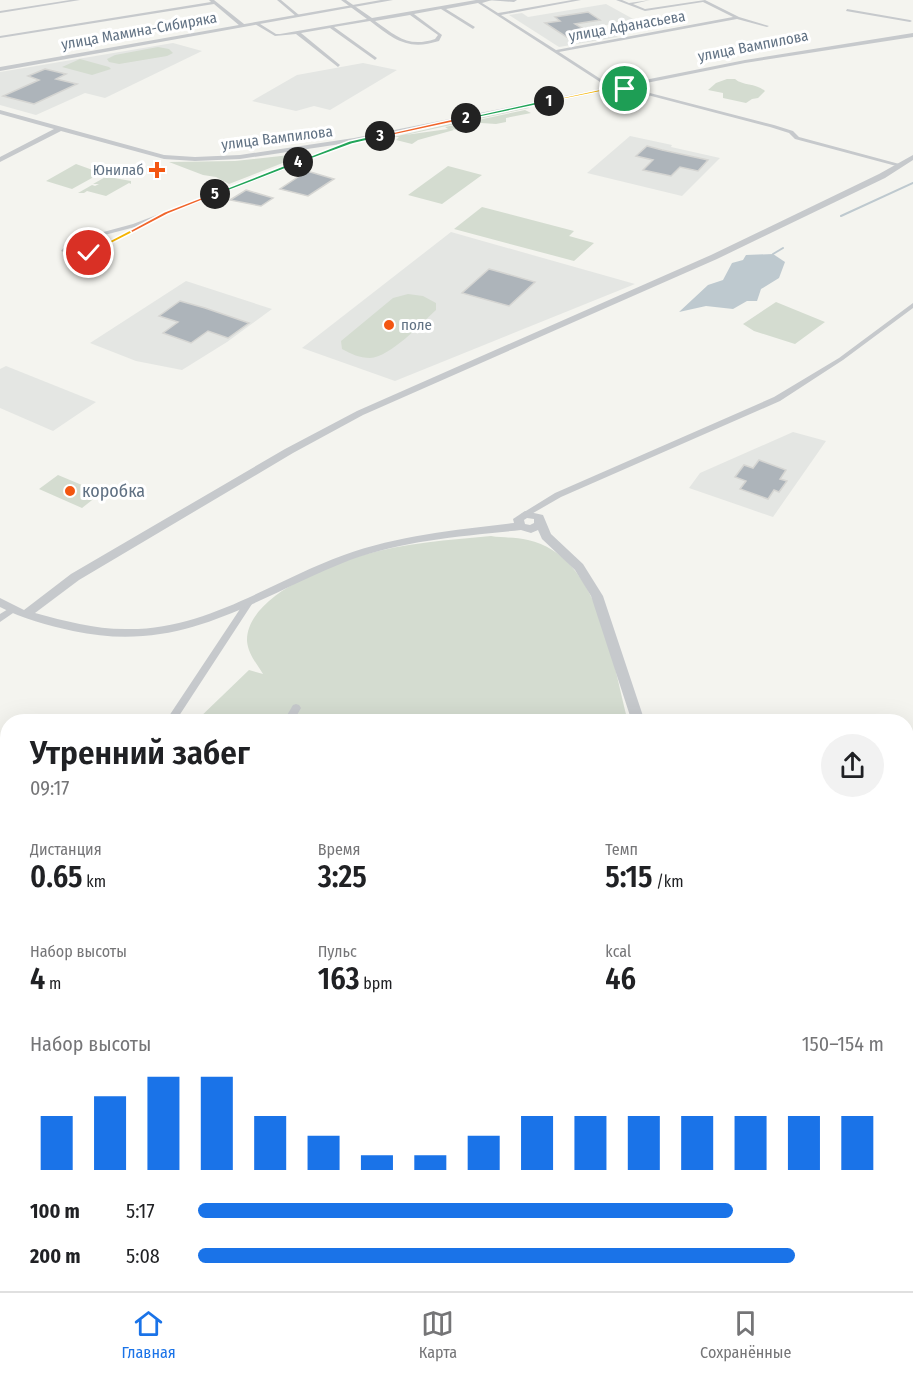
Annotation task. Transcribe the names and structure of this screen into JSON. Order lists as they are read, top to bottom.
{
  "streets": {
    "street": ["улица Афанасьева", "улица Мамина-Сибиряка", "улица Вампилова"]
  },
  "places": {
    "health": ["Юнилаб"],
    "other": ["поле", "коробка"]
  },
  "page": {
    "pins": [
      "1",
      "2",
      "3",
      "4",
      "5"
    ],
    "heading": ["Утренний забег", "09:17"],
    "stats": [
      ["Дистанция", "0.65 km"],
      ["Время", "3:25"],
      ["Темп", "5:15 /km"],
      ["Набор высоты", "4 m"],
      ["Пульс", "163 bpm"],
      ["kcal", "46"]
    ],
    "chart": ["Набор высоты", "150–154 m"],
    "list": [
      {
        "name": "100 m",
        "note": "5:17"
      },
      {
        "name": "200 m",
        "note": "5:08"
      }
    ],
    "tabs": ["Главная", "Карта", "Сохранённые"]
  }
}
